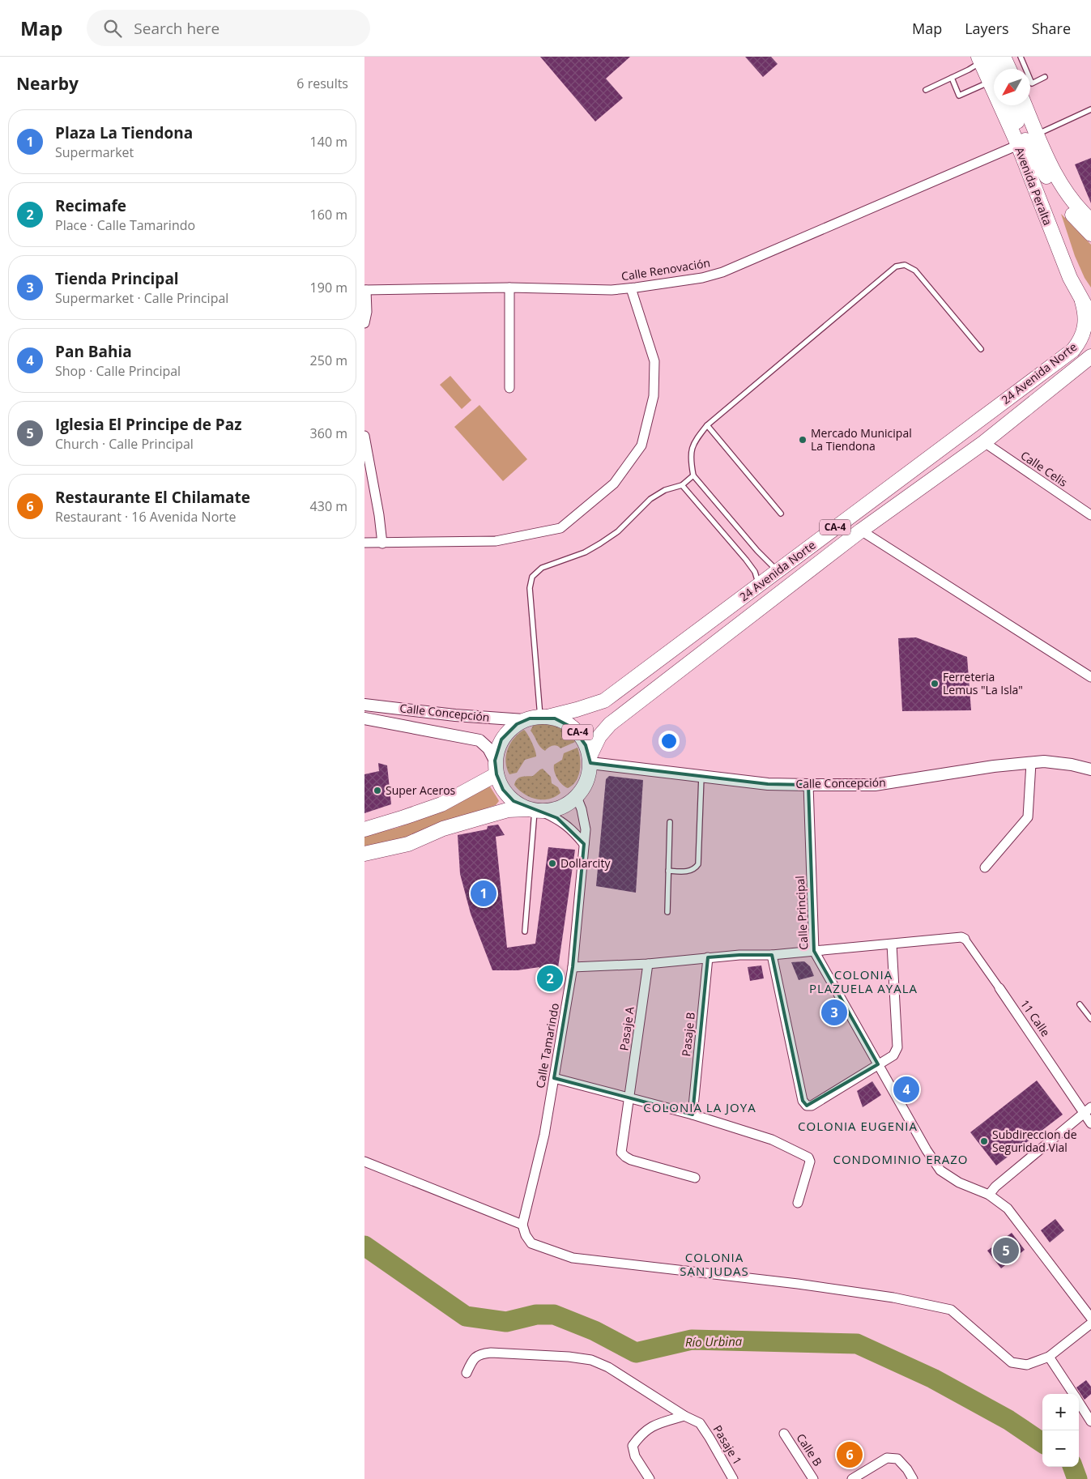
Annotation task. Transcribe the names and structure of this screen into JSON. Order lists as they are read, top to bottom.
{
  "streets": {
    "main road": ["Avenida Peralta", "24 Avenida Norte", "CA-4"],
    "street": [
      "Calle Renovación",
      "Calle Celis",
      "Calle Concepción",
      "Calle Principal",
      "11 Calle",
      "Pasaje A",
      "Pasaje B",
      "Calle Tamarindo",
      "Pasaje 1",
      "Calle B"
    ]
  },
  "crossings": [
    ["Avenida Peralta", "Calle Renovación"],
    ["Avenida Peralta", "24 Avenida Norte"],
    ["24 Avenida Norte", "Calle Celis"],
    ["24 Avenida Norte", "CA-4"],
    ["24 Avenida Norte", "Calle Concepción"],
    ["24 Avenida Norte", "Calle Tamarindo"],
    ["CA-4", "Calle Concepción"],
    ["CA-4", "Calle Tamarindo"],
    ["Calle Concepción", "Calle Principal"],
    ["Calle Concepción", "Calle Tamarindo"]
  ],
  "districts": [
    "COLONIA PLAZUELA AYALA",
    "COLONIA LA JOYA",
    "COLONIA EUGENIA",
    "CONDOMINIO ERAZO",
    "COLONIA SAN JUDAS"
  ],
  "water": ["Río Urbina"],
  "places": [
    "Mercado Municipal La Tiendona",
    "Ferreteria Lemus \"La Isla\"",
    "Super Aceros",
    "Dollarcity",
    "Subdireccion de Seguridad Vial"
  ],
  "north": "bottom left",
  "page": {
    "header": "Map",
    "search": "Search here",
    "nav": ["Map", "Layers", "Share"],
    "heading": ["Nearby", "6 results"],
    "list": [
      {
        "mark": "1",
        "name": "Plaza La Tiendona",
        "note": "Supermarket",
        "value": "140 m"
      },
      {
        "mark": "2",
        "name": "Recimafe",
        "note": "Place · Calle Tamarindo",
        "value": "160 m"
      },
      {
        "mark": "3",
        "name": "Tienda Principal",
        "note": "Supermarket · Calle Principal",
        "value": "190 m"
      },
      {
        "mark": "4",
        "name": "Pan Bahia",
        "note": "Shop · Calle Principal",
        "value": "250 m"
      },
      {
        "mark": "5",
        "name": "Iglesia El Principe de Paz",
        "note": "Church · Calle Principal",
        "value": "360 m"
      },
      {
        "mark": "6",
        "name": "Restaurante El Chilamate",
        "note": "Restaurant · 16 Avenida Norte",
        "value": "430 m"
      }
    ],
    "pins": [
      "1",
      "2",
      "3",
      "4",
      "5",
      "6"
    ],
    "map_buttons": ["+", "−"]
  }
}
